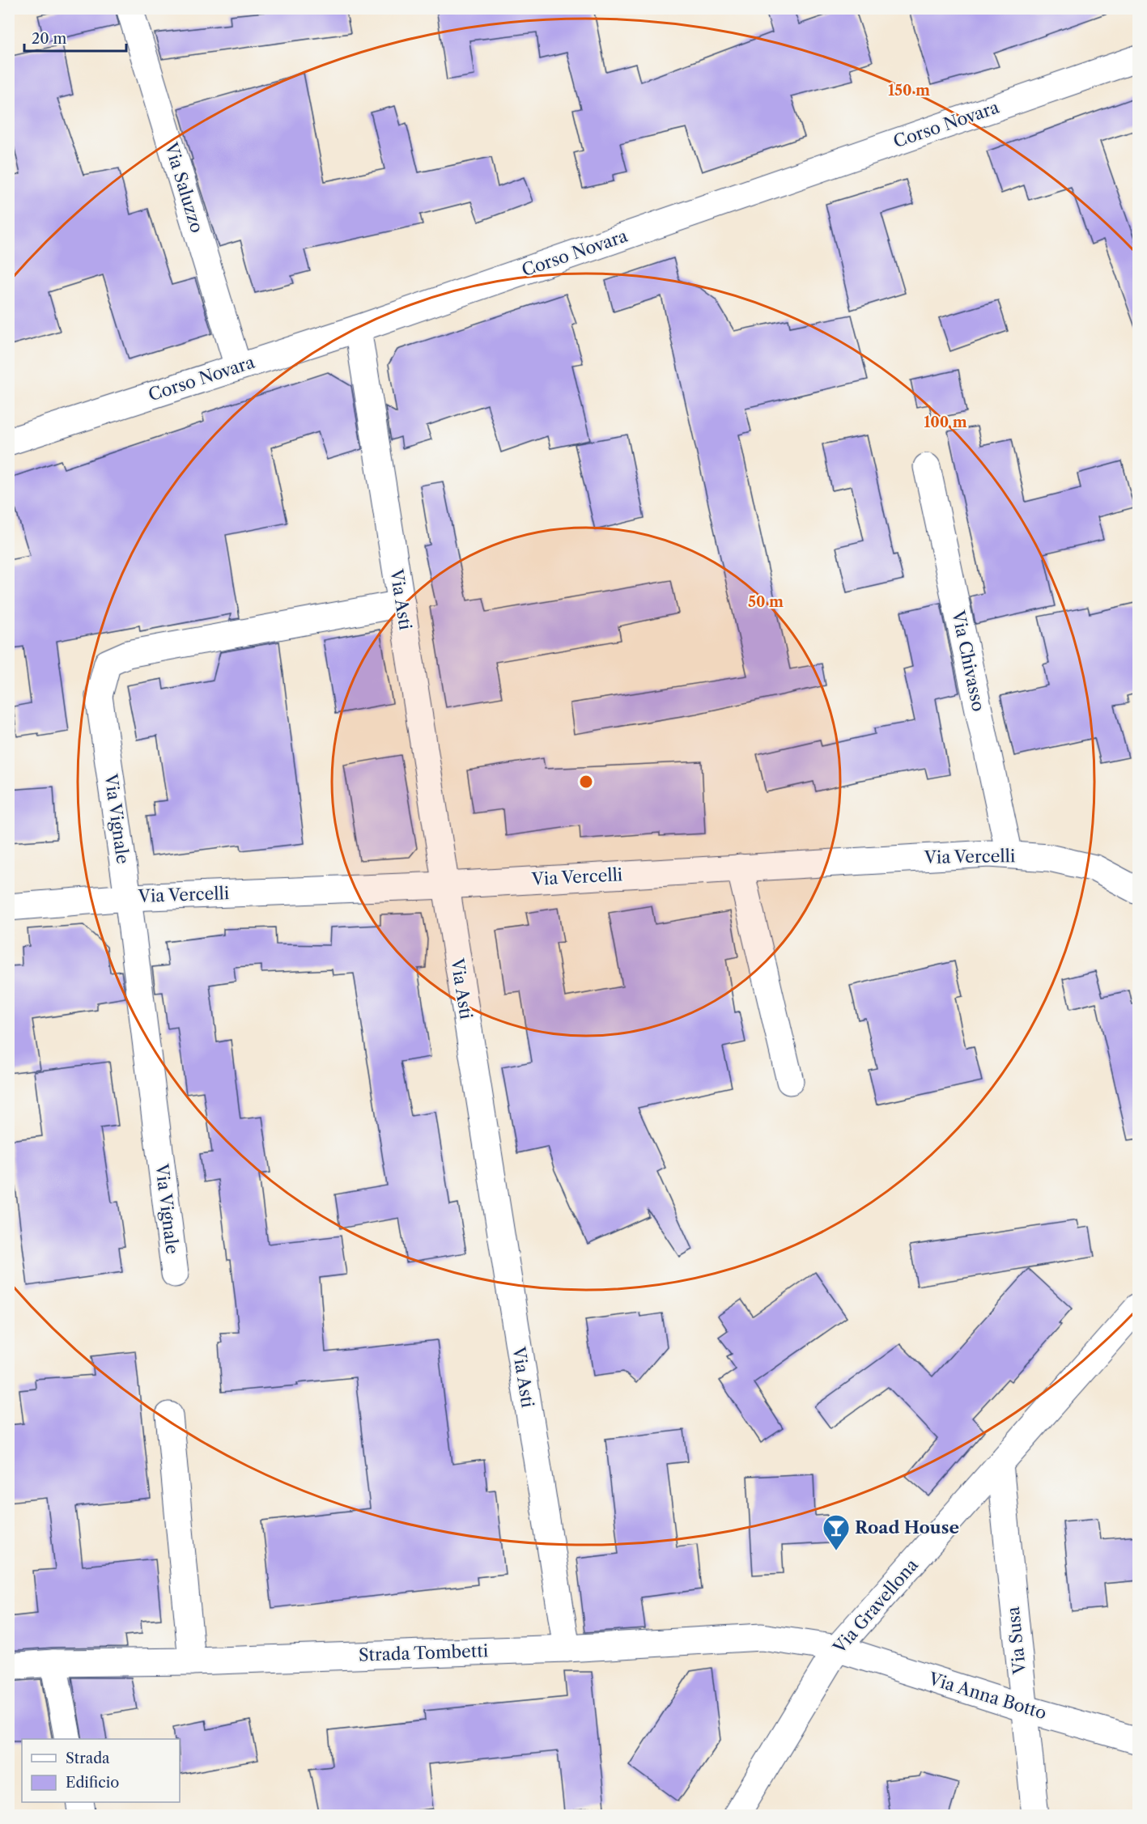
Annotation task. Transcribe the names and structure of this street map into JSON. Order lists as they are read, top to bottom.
{
  "streets": {
    "street": [
      "Corso Novara",
      "Via Saluzzo",
      "Via Asti",
      "Via Chivasso",
      "Via Vignale",
      "Via Vercelli",
      "Via Gravellona",
      "Via Susa",
      "Strada Tombetti",
      "Via Anna Botto"
    ]
  },
  "crossings": [
    ["Corso Novara", "Via Saluzzo"],
    ["Corso Novara", "Via Asti"],
    ["Via Asti", "Via Vignale"],
    ["Via Asti", "Via Vercelli"],
    ["Via Asti", "Strada Tombetti"],
    ["Via Chivasso", "Via Vercelli"],
    ["Via Vignale", "Via Vercelli"],
    ["Via Gravellona", "Via Susa"],
    ["Via Gravellona", "Strada Tombetti"],
    ["Via Gravellona", "Via Anna Botto"],
    ["Via Susa", "Via Anna Botto"],
    ["Strada Tombetti", "Via Anna Botto"]
  ],
  "places": {
    "bar": ["Road House"]
  },
  "legend": ["Strada", "Edificio"],
  "scale_bar": "20 m",
  "rings": ["150 m", "100 m", "50 m"]
}
